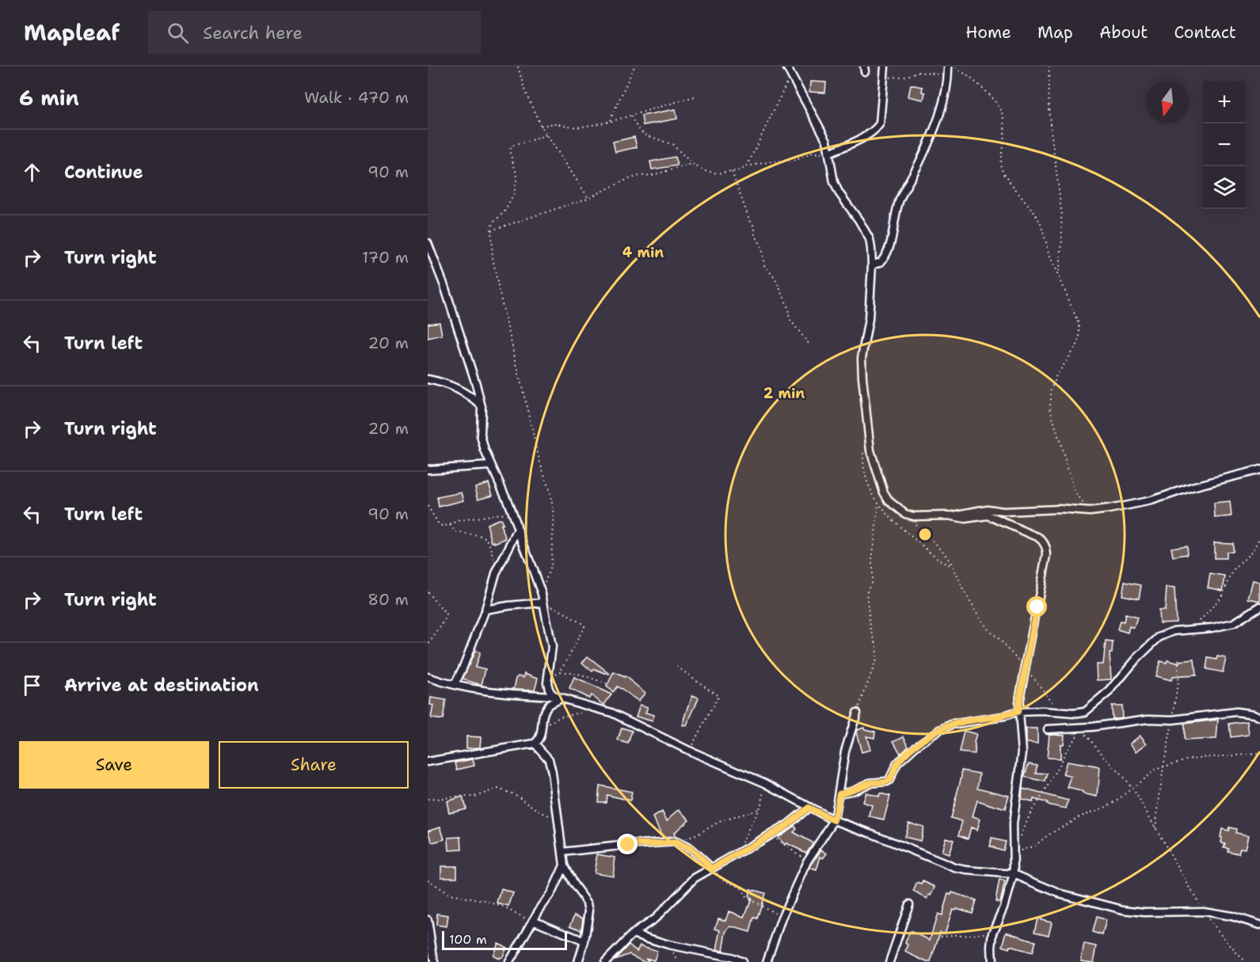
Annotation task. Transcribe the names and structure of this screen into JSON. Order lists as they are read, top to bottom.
{
  "scale_bar": "100 m",
  "north": "bottom",
  "page": {
    "header": "Mapleaf",
    "search": "Search here",
    "nav": [
      "Home",
      "Map",
      "About",
      "Contact"
    ],
    "heading": ["6 min", "Walk · 470 m"],
    "map_buttons": ["+", "−"],
    "list": [
      ["Continue", "90 m"],
      ["Turn right", "170 m"],
      ["Turn left", "20 m"],
      ["Turn right", "20 m"],
      ["Turn left", "90 m"],
      ["Turn right", "80 m"],
      "Arrive at destination"
    ],
    "buttons": ["Save", "Share"],
    "scale": "100 m"
  },
  "rings": ["4 min", "2 min"]
}
